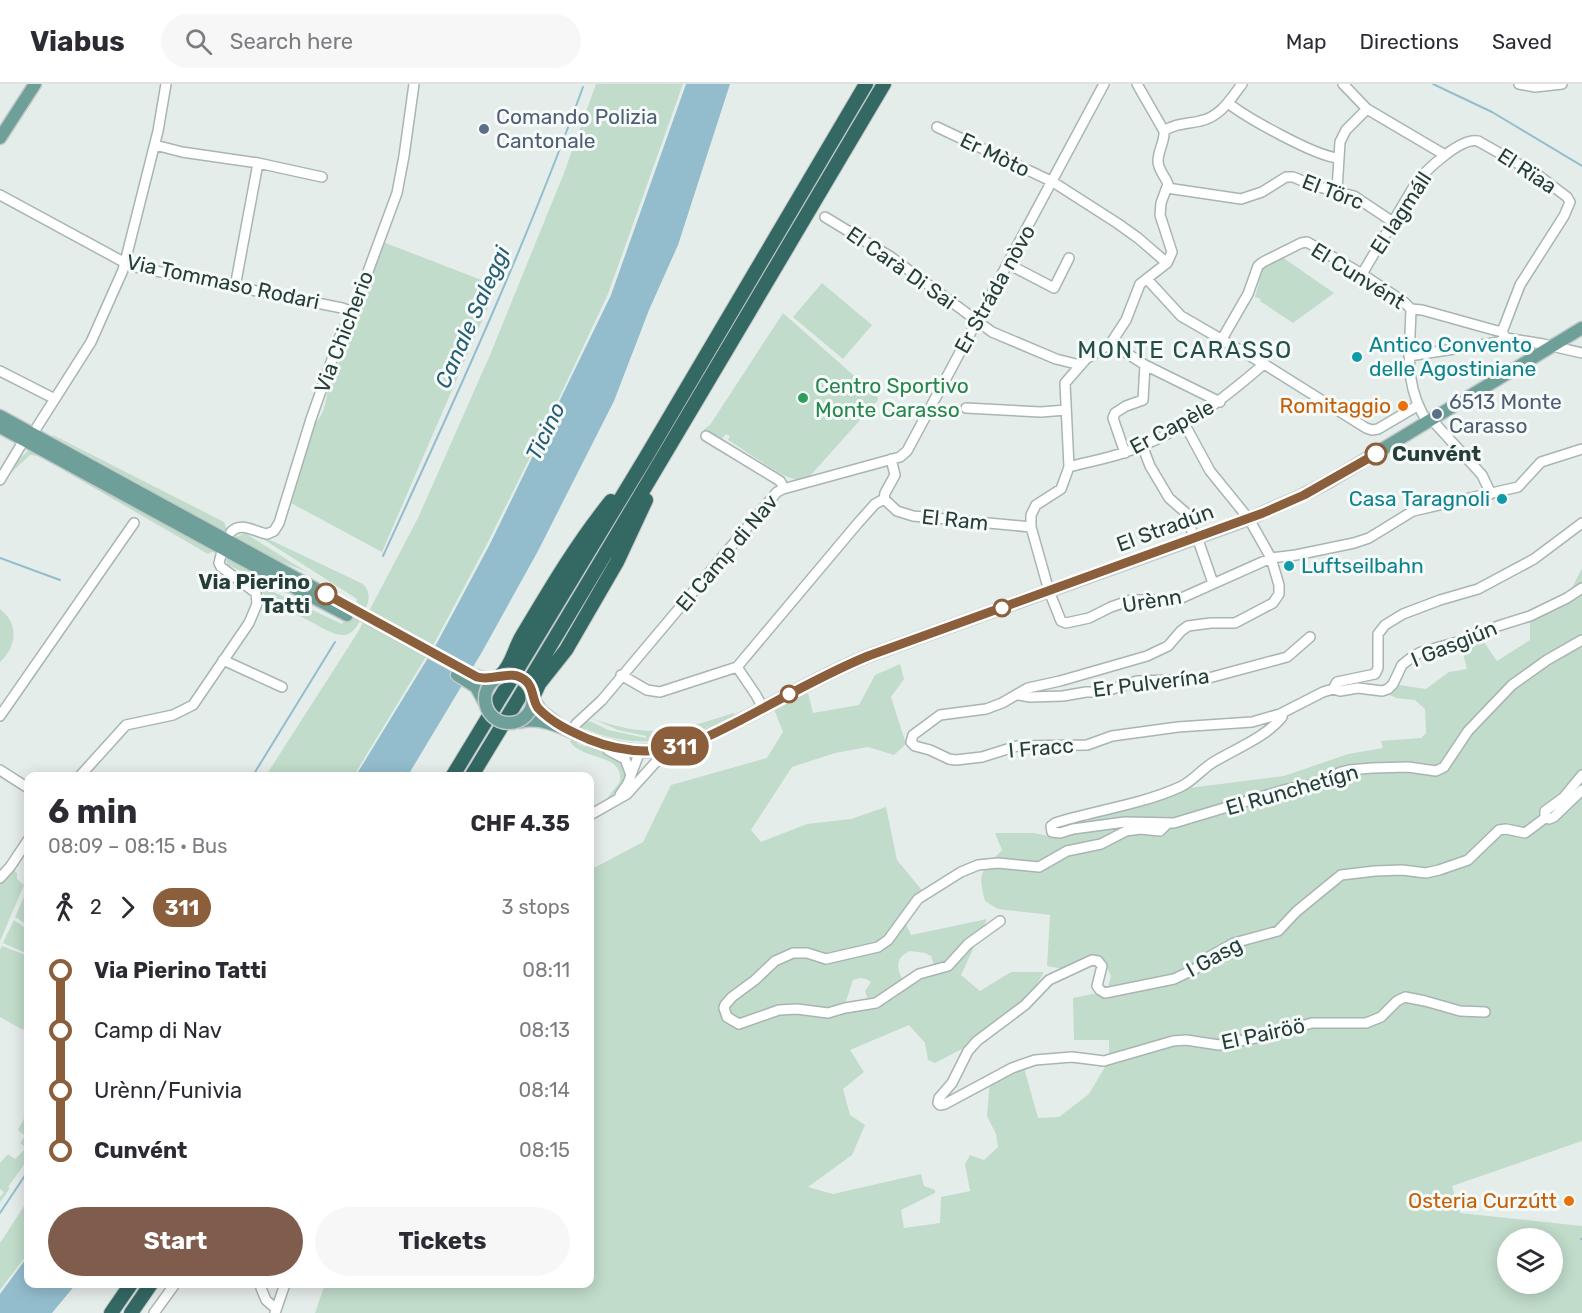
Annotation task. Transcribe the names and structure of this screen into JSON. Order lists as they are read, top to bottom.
{
  "streets": {
    "main road": ["El Stradún"],
    "street": [
      "Er Mòto",
      "El Rïaa",
      "El Törc",
      "El Iagmáll",
      "El Carà Di Sai",
      "El Cunvént",
      "Via Tommaso Rodari",
      "Er Stráda nòvo",
      "Via Chicherio",
      "Er Capèle",
      "El Ram",
      "El Camp di Nav",
      "Urènn",
      "I Gasgiún",
      "Er Pulverína",
      "I Fracc",
      "El Runchetígn",
      "I Gasg",
      "El Pairöö"
    ]
  },
  "crossings": [
    ["Er Mòto", "Er Stráda nòvo"],
    ["El Rïaa", "El Iagmáll"],
    ["El Törc", "El Iagmáll"],
    ["El Iagmáll", "El Cunvént"],
    ["El Carà Di Sai", "Er Stráda nòvo"],
    ["El Cunvént", "El Stradún"],
    ["El Cunvént", "Urènn"],
    ["Via Tommaso Rodari", "Via Chicherio"],
    ["Er Stráda nòvo", "El Camp di Nav"],
    ["Er Capèle", "I Fracc"],
    ["El Ram", "Urènn"],
    ["El Stradún", "El Camp di Nav"],
    ["El Stradún", "Urènn"],
    ["El Stradún", "I Fracc"],
    ["Urènn", "I Fracc"],
    ["Er Pulverína", "I Fracc"],
    ["I Gasg", "El Pairöö"]
  ],
  "districts": ["MONTE CARASSO"],
  "water": ["Canale Saleggi", "Ticino"],
  "places": [
    "Comando Polizia Cantonale",
    "Antico Convento delle Agostiniane",
    "Centro Sportivo Monte Carasso",
    "Romitaggio",
    "6513 Monte Carasso",
    "Cunvént",
    "Casa Taragnoli",
    "Luftseilbahn",
    "Via Pierino Tatti",
    "Osteria Curzútt"
  ],
  "lines": ["bus line 311"],
  "page": {
    "header": "Viabus",
    "search": "Search here",
    "nav": ["Map", "Directions", "Saved"],
    "on_map": "311",
    "heading": ["6 min", "08:09 – 08:15 · Bus", "CHF 4.35"],
    "legs": ["2", "311", "3 stops"],
    "list": [
      {
        "name": "Via Pierino Tatti",
        "value": "08:11"
      },
      {
        "name": "Camp di Nav",
        "value": "08:13"
      },
      {
        "name": "Urènn/Funivia",
        "value": "08:14"
      },
      {
        "name": "Cunvént",
        "value": "08:15"
      }
    ],
    "buttons": ["Start", "Tickets"]
  }
}
